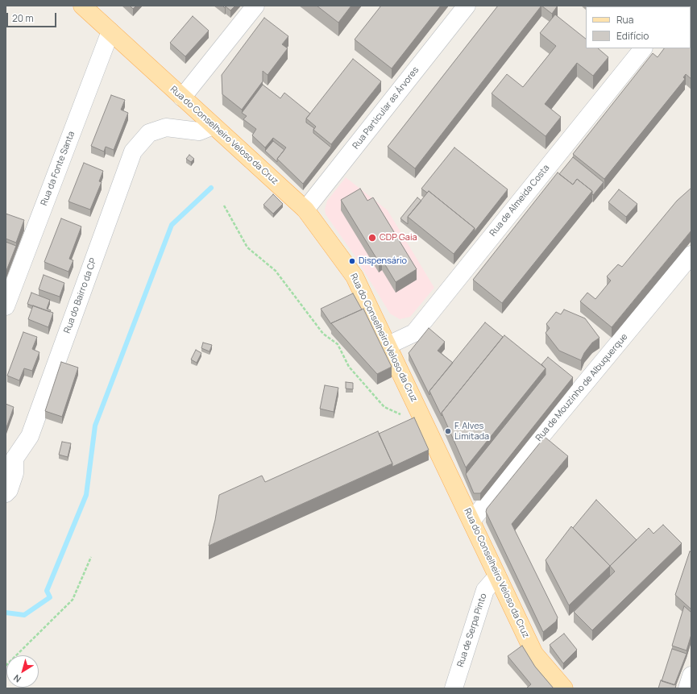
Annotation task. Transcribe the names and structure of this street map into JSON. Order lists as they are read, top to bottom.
{
  "streets": {
    "main road": ["Rua do Conselheiro Veloso da Cruz"],
    "street": [
      "Rua Particular as Árvores",
      "Rua da Fonte Santa",
      "Rua de Almeida Costa",
      "Rua do Bairro da CP",
      "Rua de Mouzinho de Albuquerque",
      "Rua de Serpa Pinto"
    ]
  },
  "crossings": [
    ["Rua Particular as Árvores", "Rua do Conselheiro Veloso da Cruz"],
    ["Rua do Conselheiro Veloso da Cruz", "Rua da Fonte Santa"],
    ["Rua do Conselheiro Veloso da Cruz", "Rua de Almeida Costa"],
    ["Rua do Conselheiro Veloso da Cruz", "Rua do Bairro da CP"],
    ["Rua do Conselheiro Veloso da Cruz", "Rua de Mouzinho de Albuquerque"],
    ["Rua do Conselheiro Veloso da Cruz", "Rua de Serpa Pinto"]
  ],
  "places": ["CDP Gaia", "Dispensário", "F. Alves Limitada"],
  "legend": ["Rua", "Edifício"],
  "scale_bar": "20 m",
  "north": "bottom left"
}
